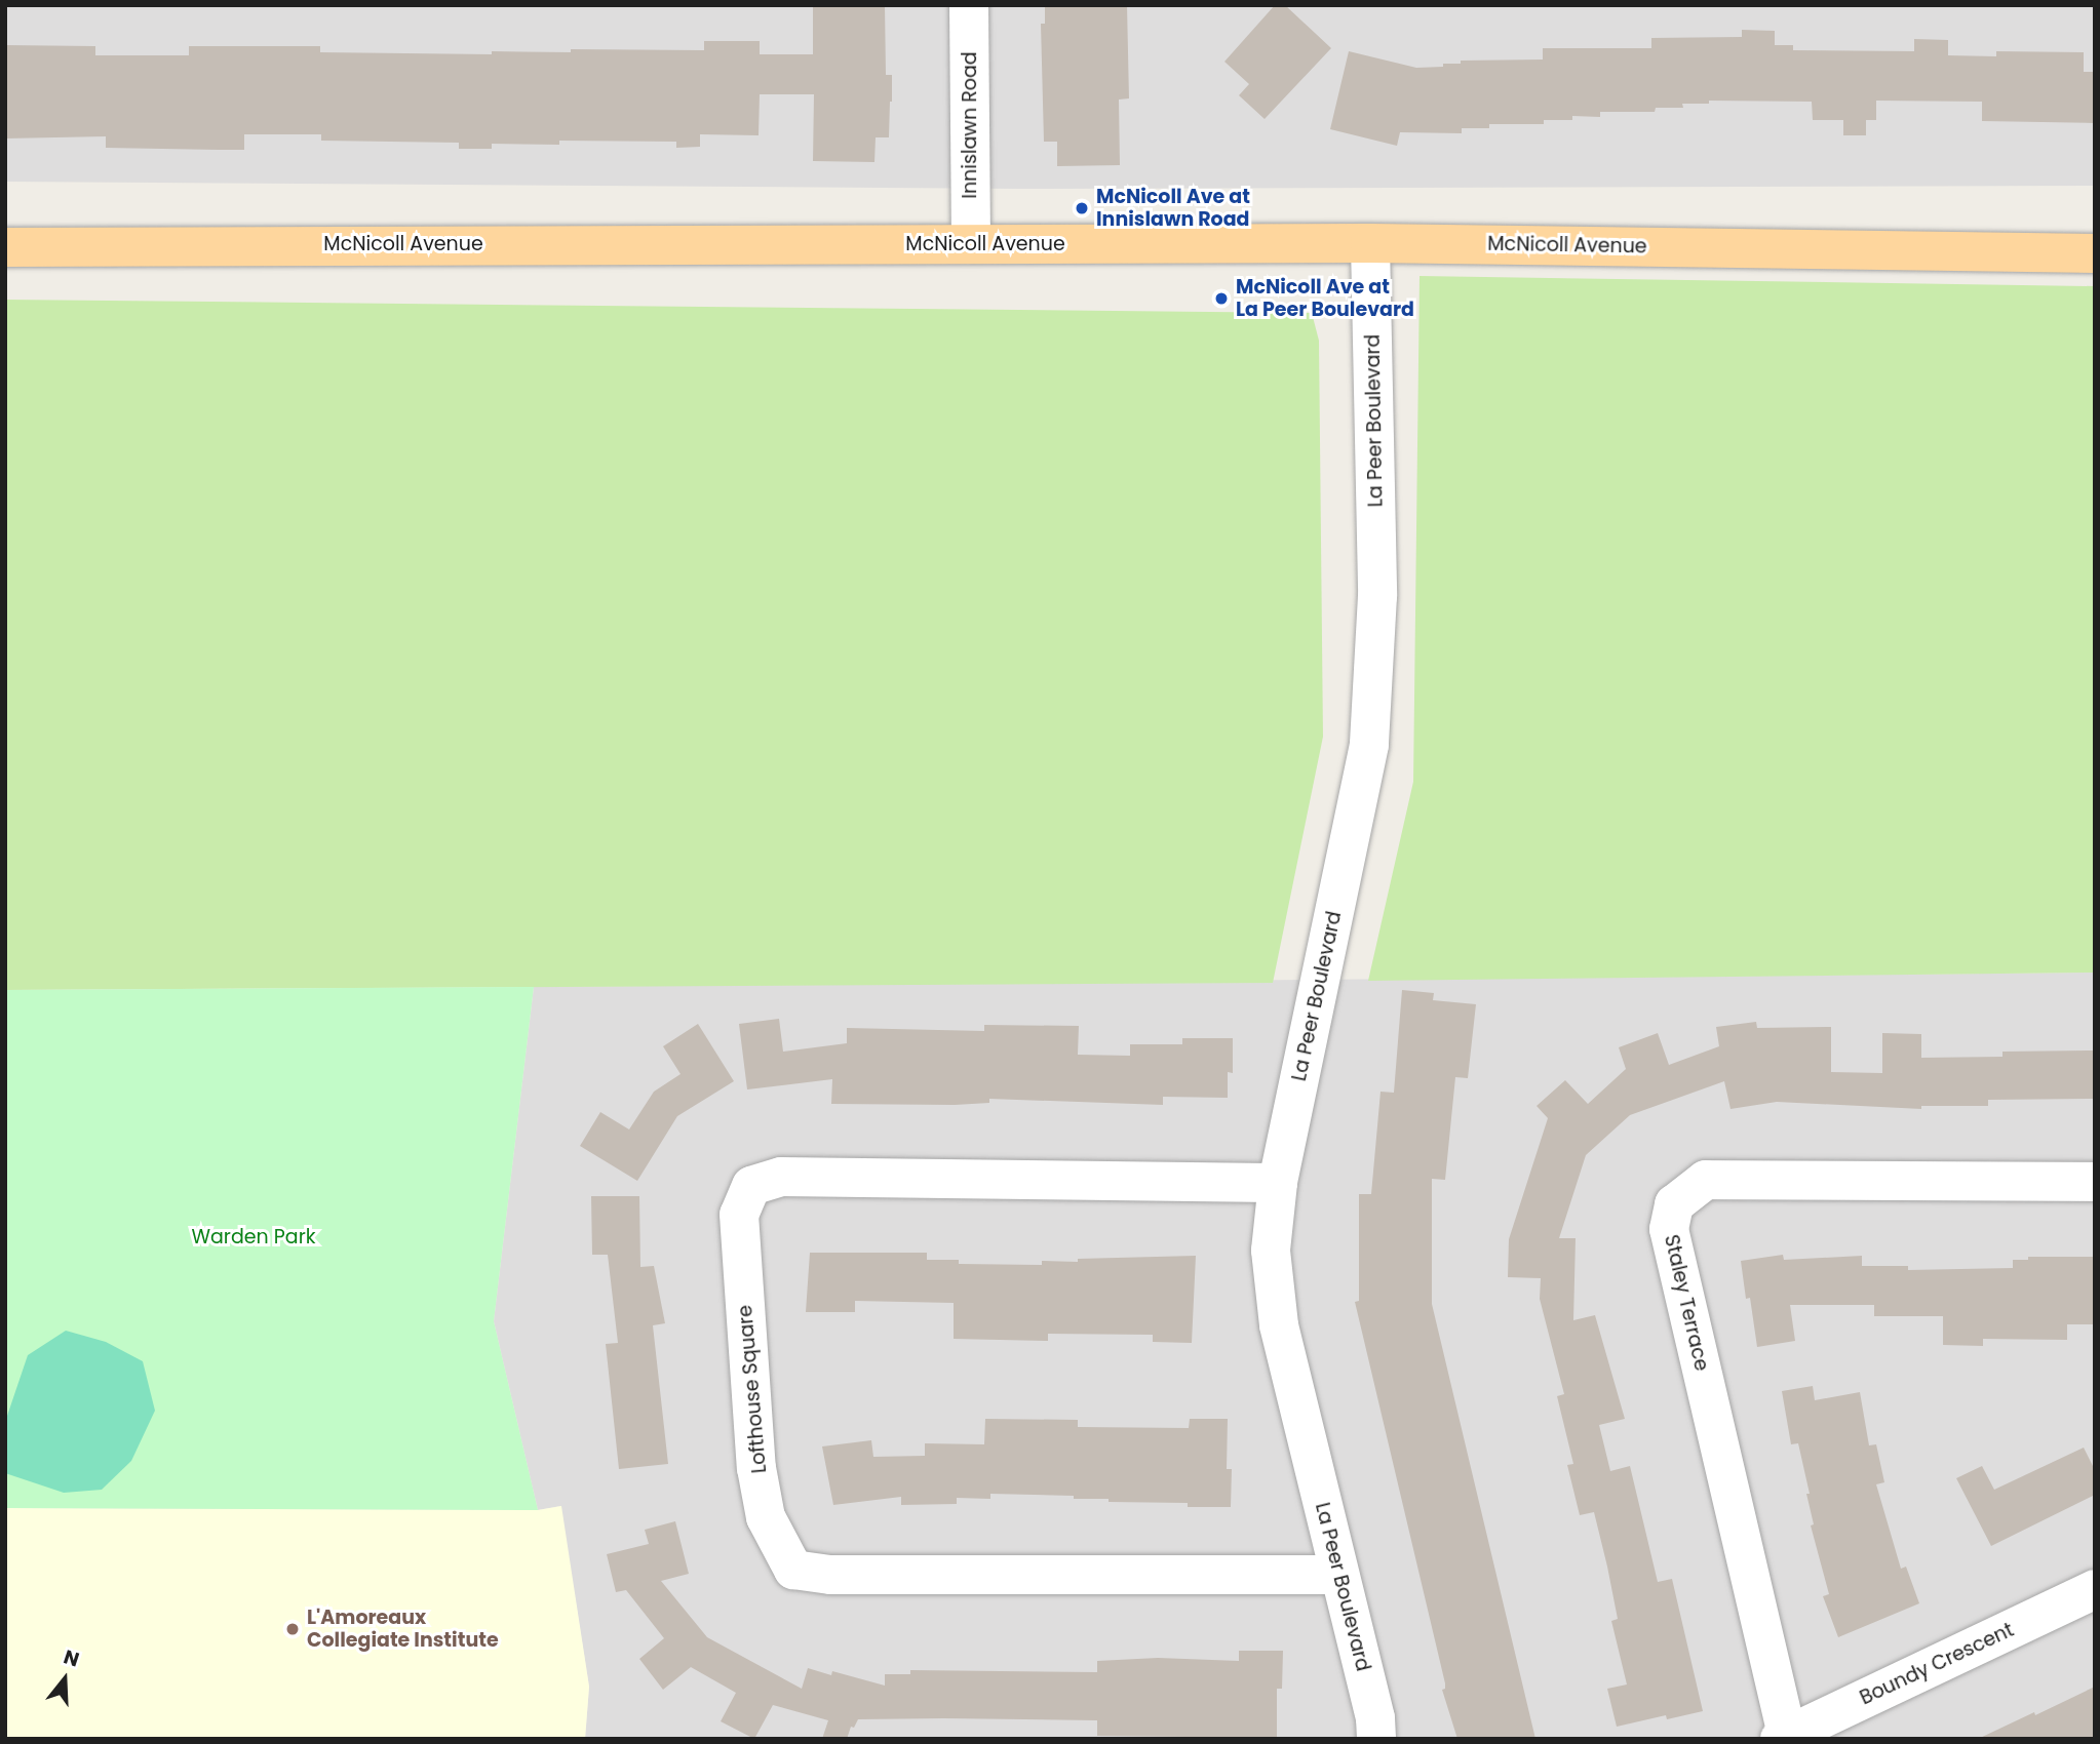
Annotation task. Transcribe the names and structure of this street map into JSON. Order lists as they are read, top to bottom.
{
  "streets": {
    "main road": ["McNicoll Avenue"],
    "street": [
      "Innislawn Road",
      "La Peer Boulevard",
      "Staley Terrace",
      "Lofthouse Square",
      "Boundy Crescent"
    ]
  },
  "crossings": [
    ["Innislawn Road", "McNicoll Avenue"],
    ["McNicoll Avenue", "La Peer Boulevard"],
    ["La Peer Boulevard", "Lofthouse Square"],
    ["Staley Terrace", "Boundy Crescent"]
  ],
  "parks": ["Warden Park"],
  "places": ["McNicoll Ave at Innislawn Road", "McNicoll Ave at La Peer Boulevard", "L'Amoreaux Collegiate Institute"],
  "north": "top"
}
